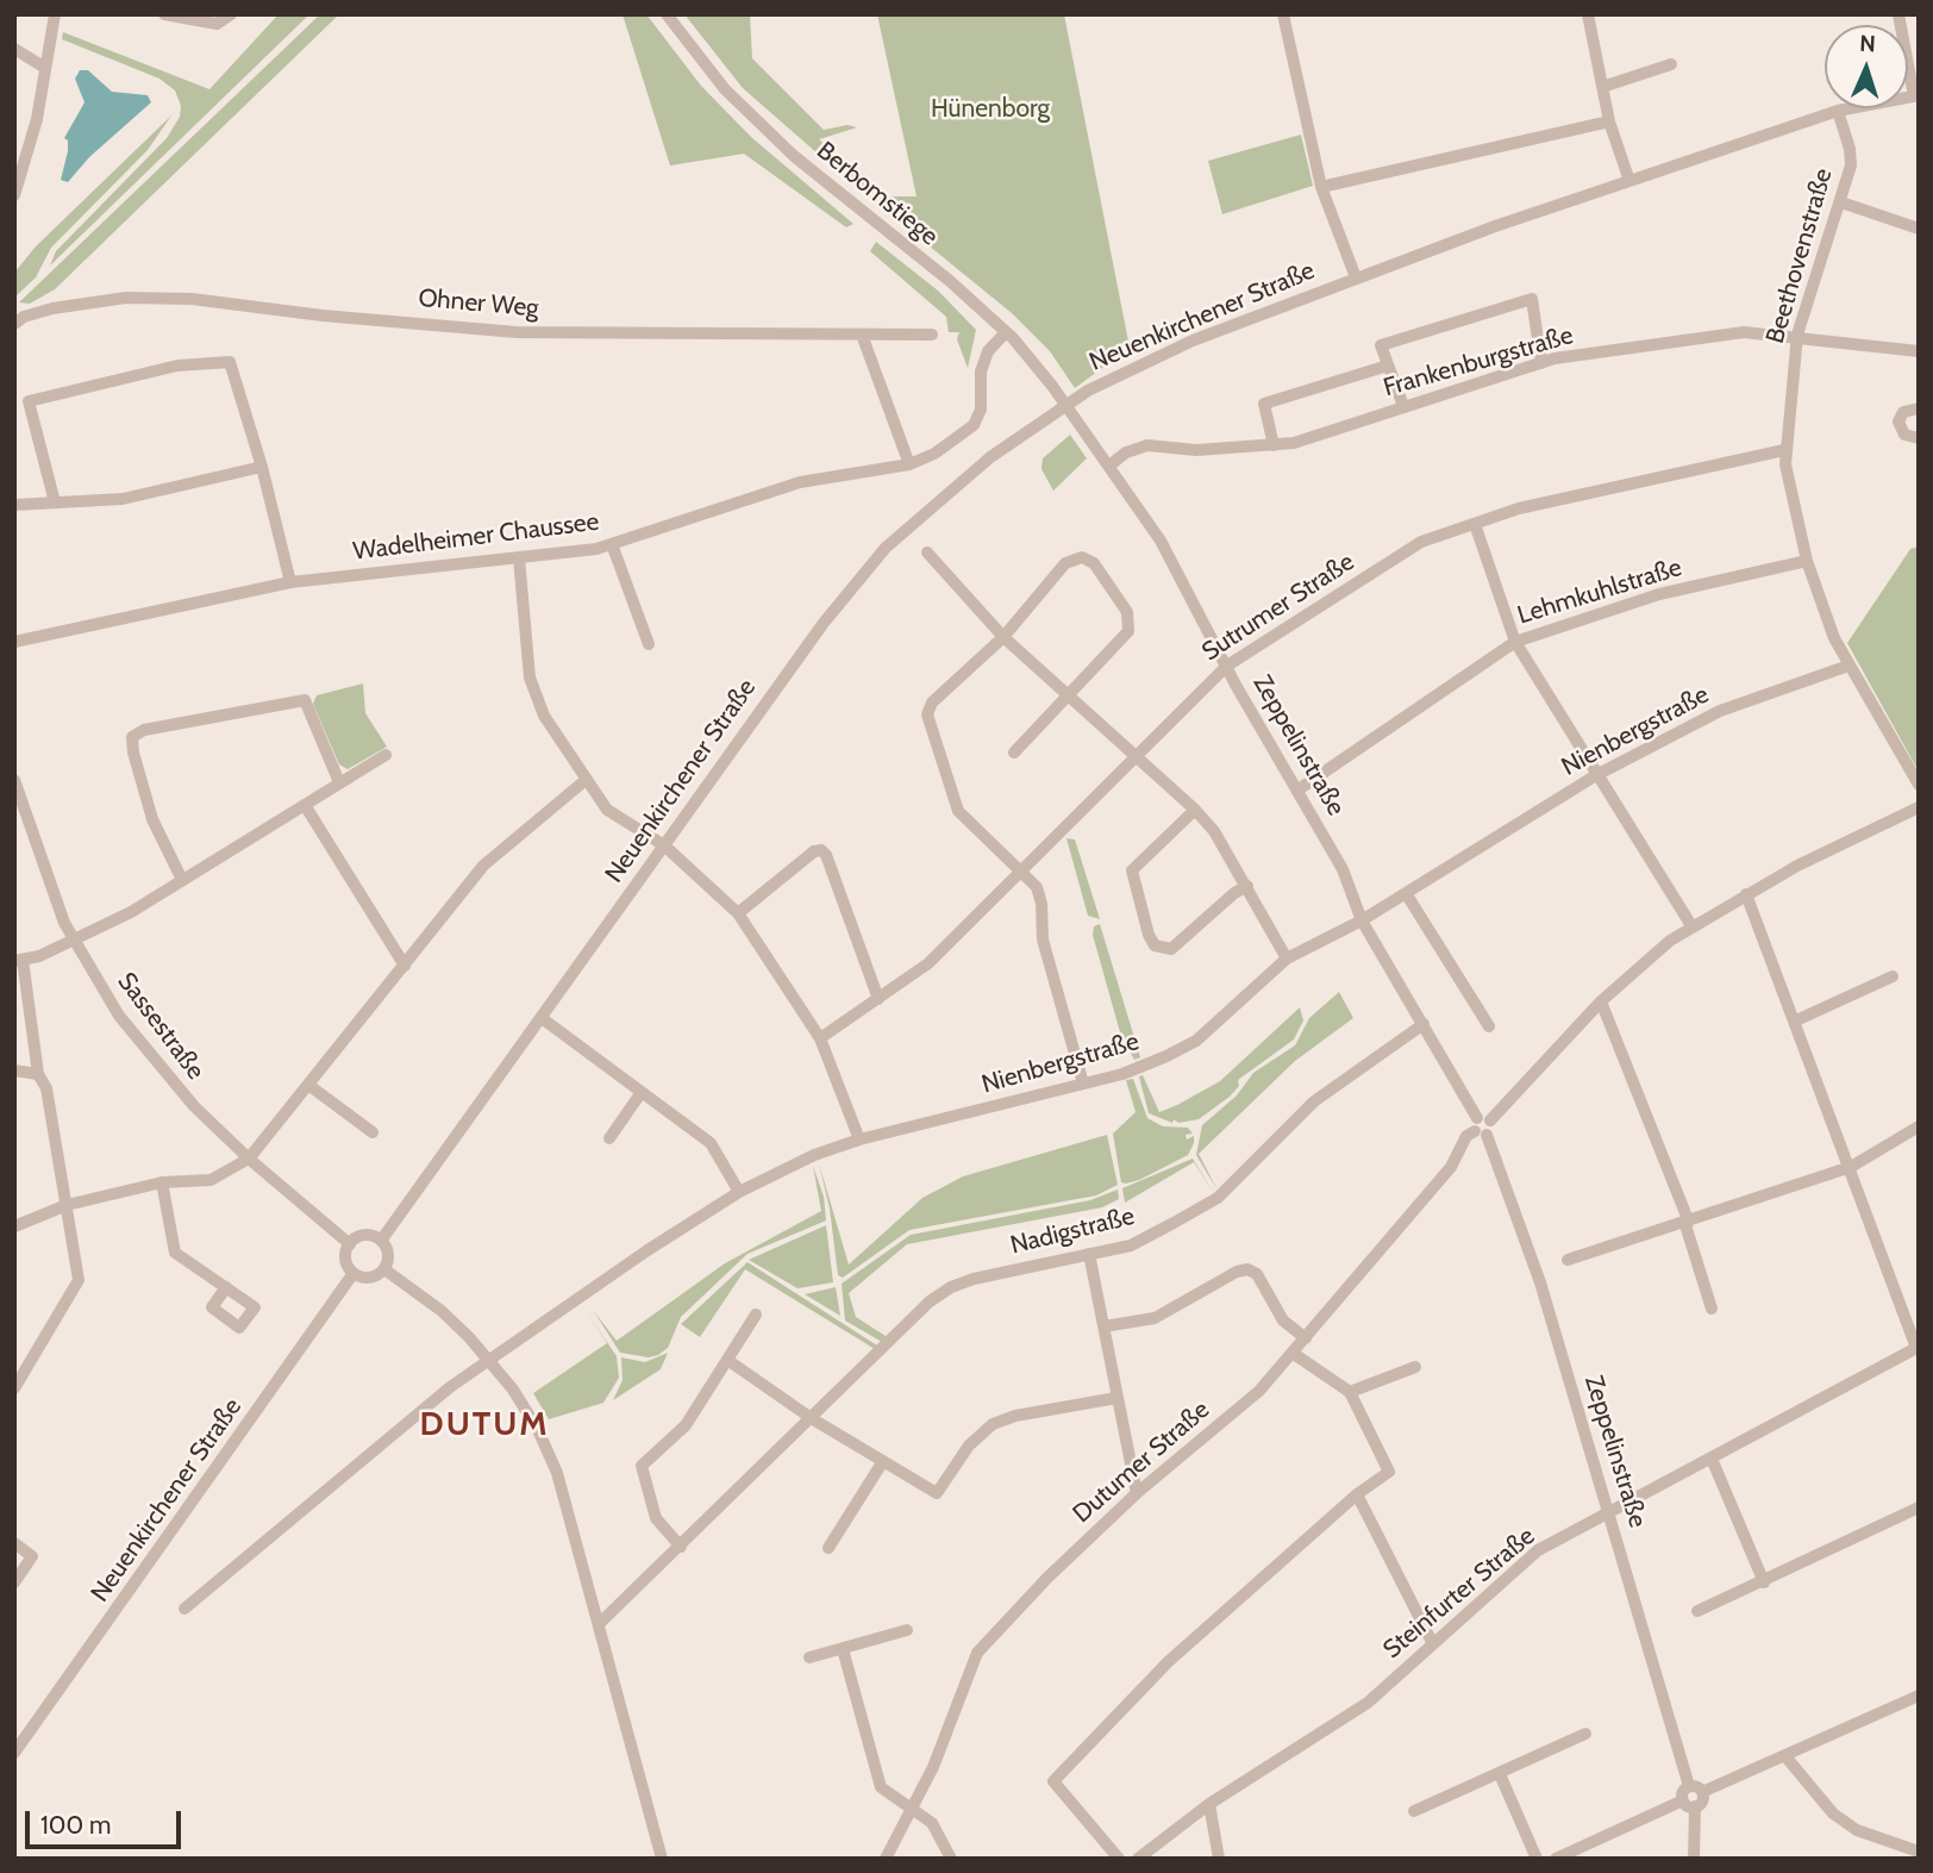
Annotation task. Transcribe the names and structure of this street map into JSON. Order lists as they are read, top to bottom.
{
  "streets": {
    "street": [
      "Berbomstiege",
      "Beethovenstraße",
      "Ohner Weg",
      "Neuenkirchener Straße",
      "Frankenburgstraße",
      "Wadelheimer Chaussee",
      "Lehmkuhlstraße",
      "Sutrumer Straße",
      "Nienbergstraße",
      "Zeppelinstraße",
      "Sassestraße",
      "Nadigstraße",
      "Dutumer Straße",
      "Steinfurter Straße"
    ]
  },
  "crossings": [
    ["Berbomstiege", "Neuenkirchener Straße"],
    ["Berbomstiege", "Wadelheimer Chaussee"],
    ["Berbomstiege", "Zeppelinstraße"],
    ["Beethovenstraße", "Neuenkirchener Straße"],
    ["Beethovenstraße", "Frankenburgstraße"],
    ["Beethovenstraße", "Lehmkuhlstraße"],
    ["Beethovenstraße", "Sutrumer Straße"],
    ["Beethovenstraße", "Nienbergstraße"],
    ["Neuenkirchener Straße", "Zeppelinstraße"],
    ["Neuenkirchener Straße", "Sassestraße"],
    ["Frankenburgstraße", "Zeppelinstraße"],
    ["Lehmkuhlstraße", "Zeppelinstraße"],
    ["Sutrumer Straße", "Zeppelinstraße"],
    ["Nienbergstraße", "Zeppelinstraße"],
    ["Zeppelinstraße", "Nadigstraße"],
    ["Zeppelinstraße", "Dutumer Straße"],
    ["Zeppelinstraße", "Steinfurter Straße"]
  ],
  "districts": ["DUTUM"],
  "parks": ["Hünenborg"],
  "scale_bar": "100 m",
  "north": "top"
}
